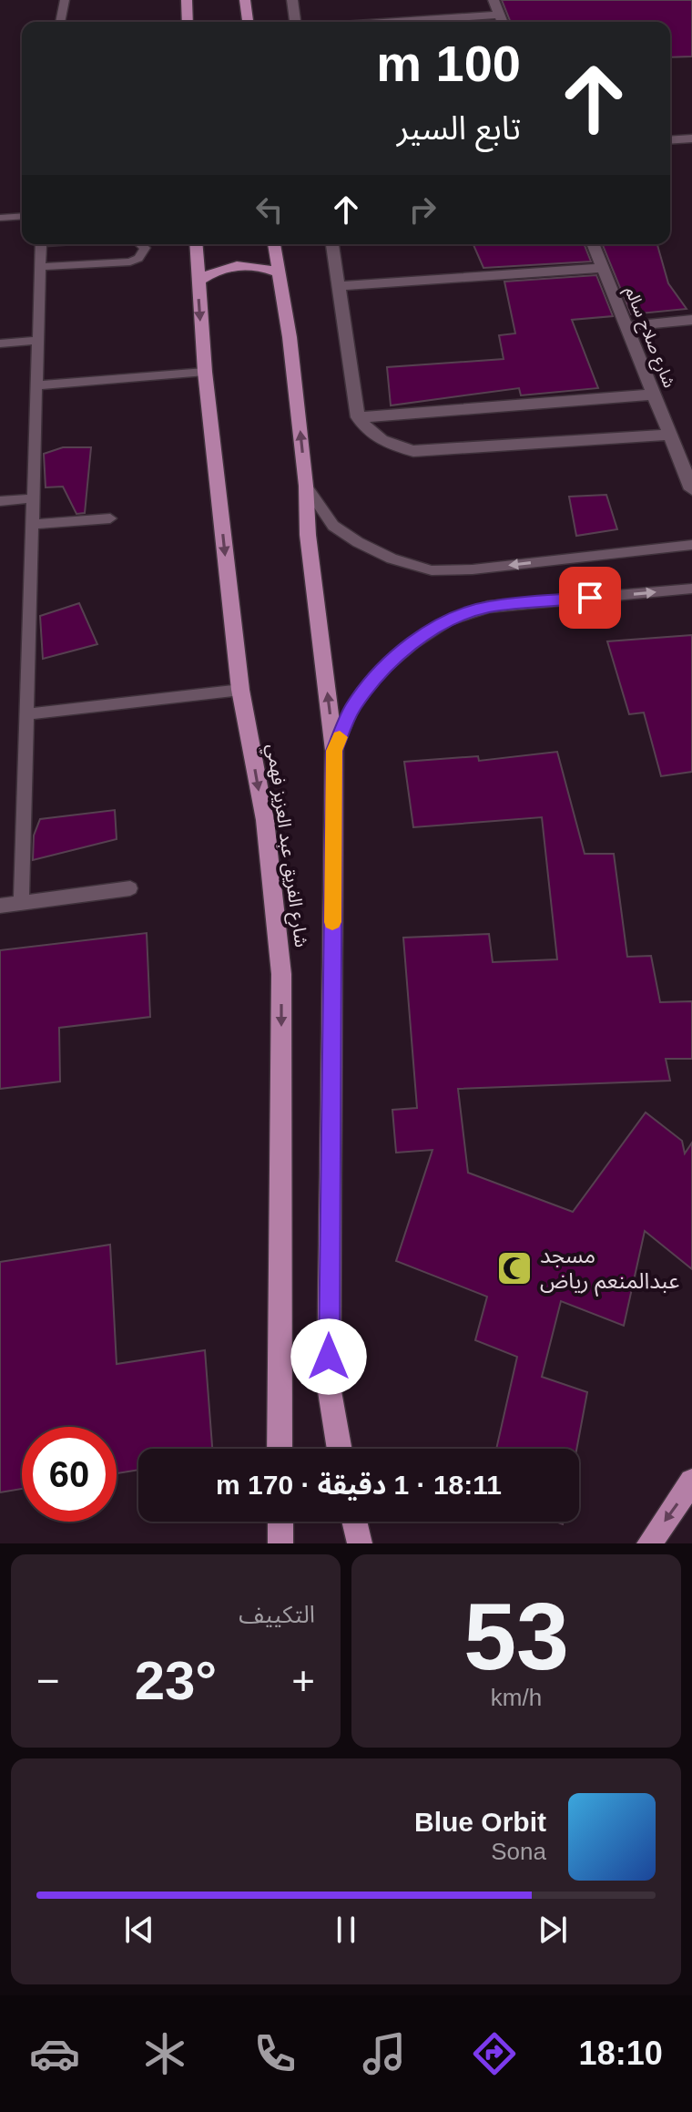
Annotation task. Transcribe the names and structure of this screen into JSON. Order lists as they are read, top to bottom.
{
  "streets": {
    "main road": ["شارع الفريق عبد العزيز فهمي"],
    "street": ["شارع صلاح سالم"]
  },
  "places": {
    "mosque": ["مسجد عبدالمنعم رياض"]
  },
  "page": {
    "turn": ["100 m", "تابع السير"],
    "limit": "60",
    "trip": "18:11 · 1 دقيقة · 170 m",
    "tile": [
      ["53", "km/h"],
      "التكييف"
    ],
    "heat": ["−", "23°", "+"],
    "song": ["Blue Orbit", "Sona"],
    "tabs": "18:10"
  }
}
